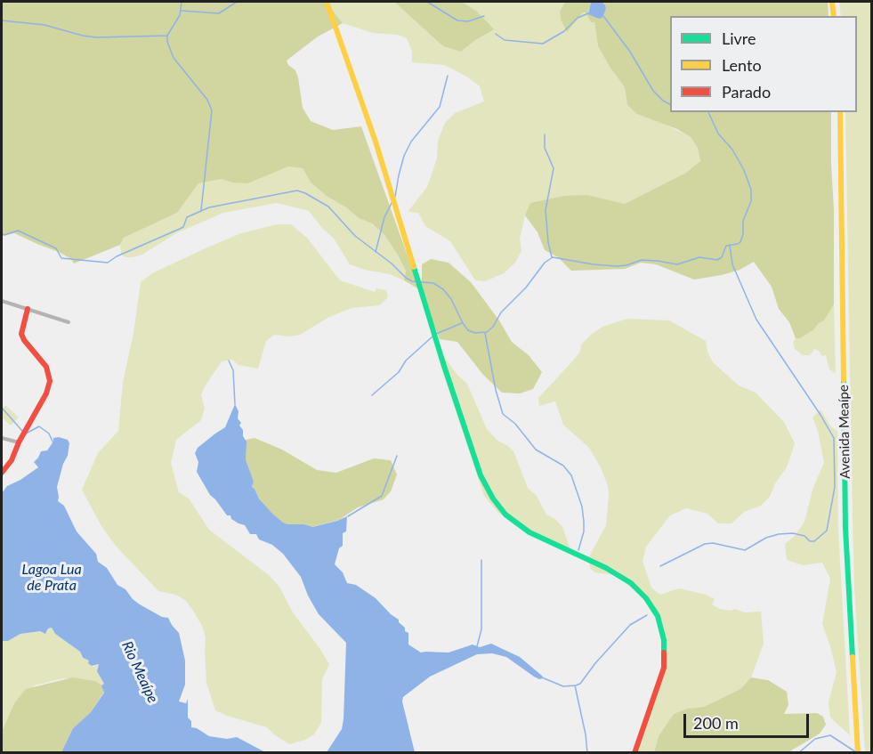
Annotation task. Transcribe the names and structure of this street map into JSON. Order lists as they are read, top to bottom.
{
  "streets": {
    "street": ["Avenida Meaípe"]
  },
  "water": ["Lagoa Lua de Prata", "Rio Meaípe"],
  "legend": ["Livre", "Lento", "Parado"],
  "scale_bar": "200 m"
}
